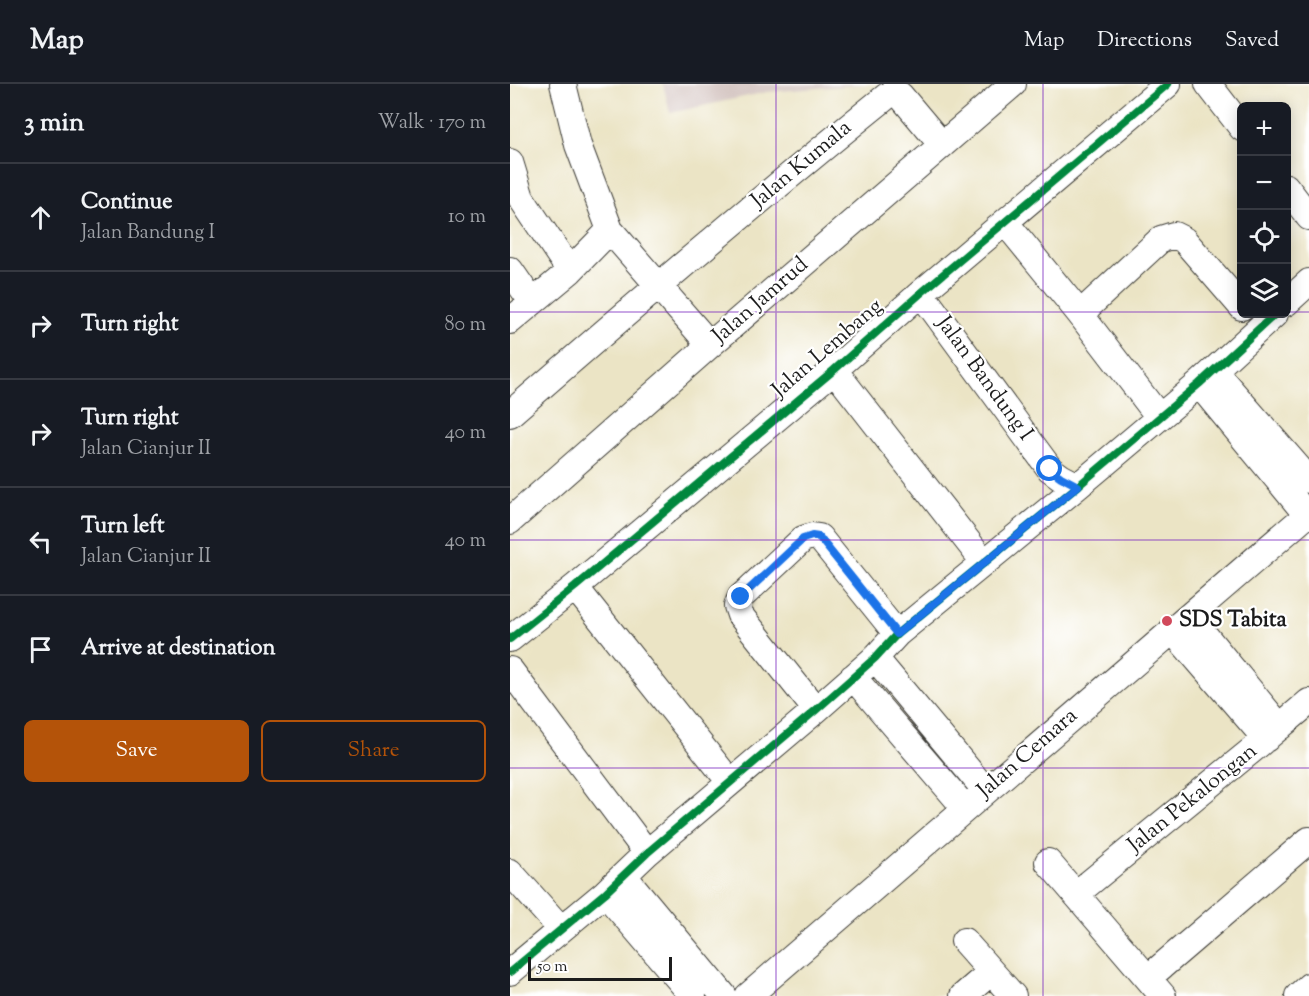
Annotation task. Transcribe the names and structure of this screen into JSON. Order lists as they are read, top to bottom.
{
  "streets": {
    "street": [
      "Jalan Kumala",
      "Jalan Jamrud",
      "Jalan Lembang",
      "Jalan Bandung I",
      "Jalan Cemara",
      "Jalan Pekalongan"
    ]
  },
  "crossings": [
    ["Jalan Kumala", "Jalan Jamrud"],
    ["Jalan Lembang", "Jalan Bandung I"]
  ],
  "places": ["SDS Tabita"],
  "scale_bar": "50 m",
  "page": {
    "header": "Map",
    "nav": ["Map", "Directions", "Saved"],
    "heading": ["3 min", "Walk · 170 m"],
    "map_buttons": ["+", "−"],
    "list": [
      ["Continue", "Jalan Bandung I", "10 m"],
      ["Turn right", "80 m"],
      ["Turn right", "Jalan Cianjur II", "40 m"],
      ["Turn left", "Jalan Cianjur II", "40 m"],
      "Arrive at destination"
    ],
    "buttons": ["Save", "Share"],
    "scale": "50 m"
  }
}
